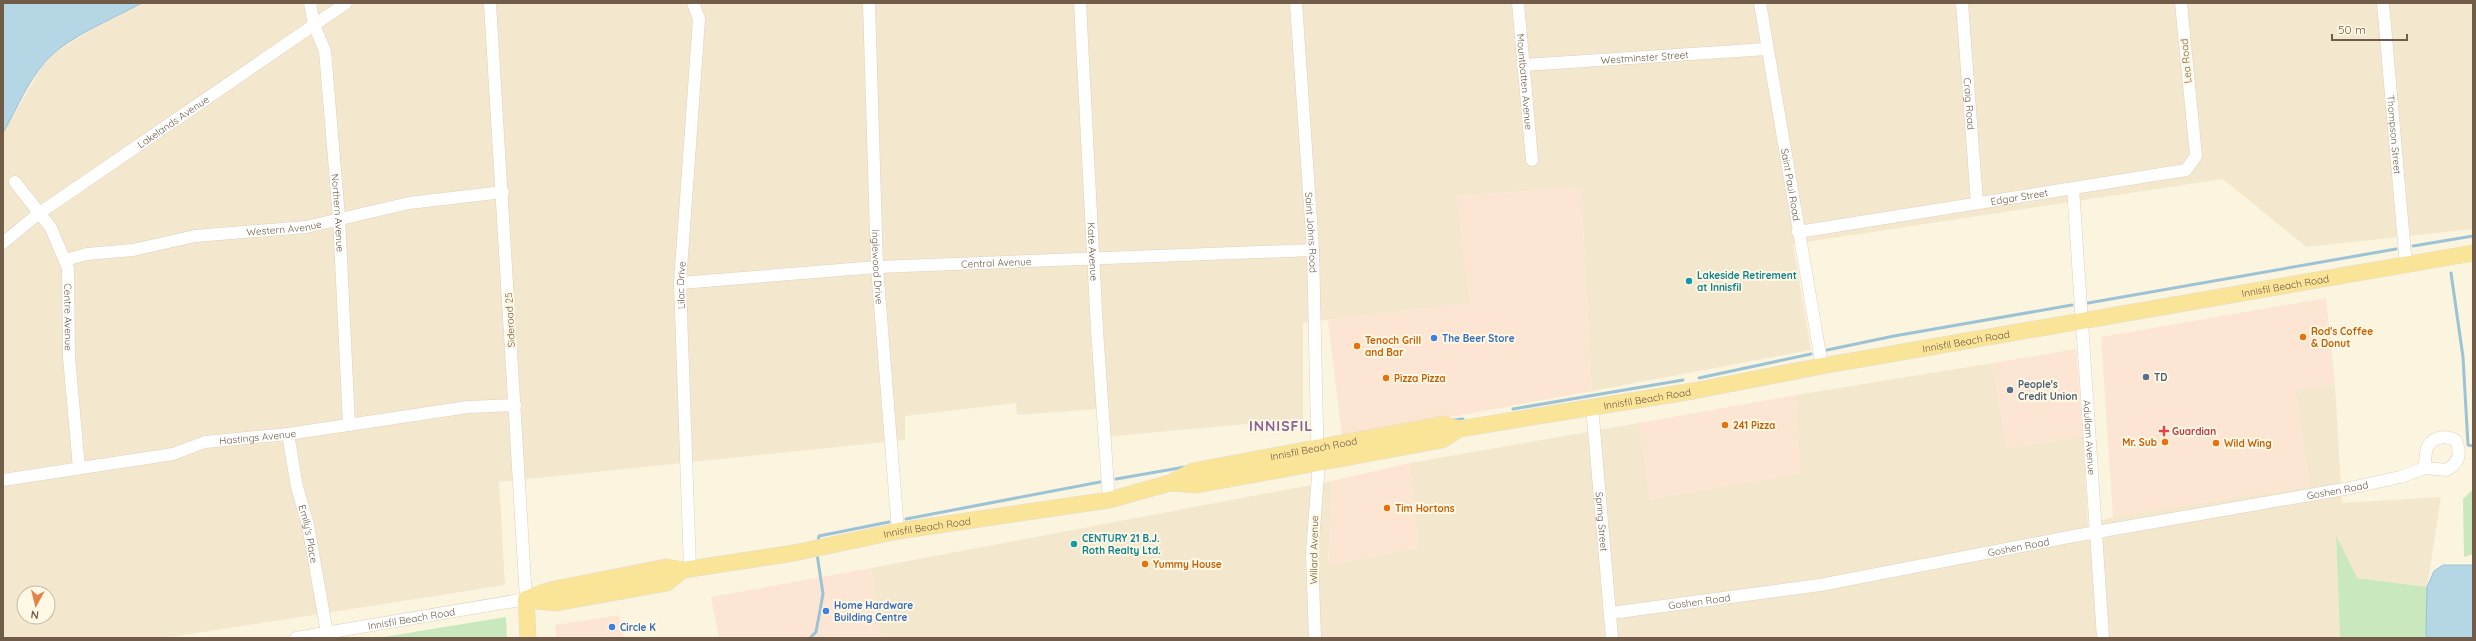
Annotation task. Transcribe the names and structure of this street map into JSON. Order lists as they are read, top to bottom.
{
  "streets": {
    "main road": ["Innisfil Beach Road", "Sideroad 25"],
    "street": [
      "Westminster Street",
      "Lea Road",
      "Mountbatten Avenue",
      "Craig Road",
      "Lakelands Avenue",
      "Thompson Street",
      "Saint Paul Road",
      "Edgar Street",
      "Northern Avenue",
      "Western Avenue",
      "Saint Johns Road",
      "Kate Avenue",
      "Central Avenue",
      "Inglewood Drive",
      "Lilac Drive",
      "Centre Avenue",
      "Hastings Avenue",
      "Adullam Avenue",
      "Goshen Road",
      "Spring Street",
      "Emily's Place",
      "Willard Avenue"
    ]
  },
  "crossings": [
    ["Westminster Street", "Mountbatten Avenue"],
    ["Westminster Street", "Saint Paul Road"],
    ["Lea Road", "Edgar Street"],
    ["Craig Road", "Edgar Street"],
    ["Lakelands Avenue", "Northern Avenue"],
    ["Lakelands Avenue", "Centre Avenue"],
    ["Thompson Street", "Innisfil Beach Road"],
    ["Saint Paul Road", "Edgar Street"],
    ["Saint Paul Road", "Innisfil Beach Road"],
    ["Edgar Street", "Adullam Avenue"],
    ["Northern Avenue", "Western Avenue"],
    ["Northern Avenue", "Hastings Avenue"],
    ["Western Avenue", "Centre Avenue"],
    ["Western Avenue", "Sideroad 25"],
    ["Saint Johns Road", "Central Avenue"],
    ["Saint Johns Road", "Innisfil Beach Road"],
    ["Saint Johns Road", "Willard Avenue"],
    ["Kate Avenue", "Central Avenue"],
    ["Kate Avenue", "Innisfil Beach Road"],
    ["Central Avenue", "Inglewood Drive"],
    ["Central Avenue", "Lilac Drive"],
    ["Inglewood Drive", "Innisfil Beach Road"],
    ["Lilac Drive", "Innisfil Beach Road"],
    ["Innisfil Beach Road", "Sideroad 25"],
    ["Innisfil Beach Road", "Adullam Avenue"],
    ["Innisfil Beach Road", "Spring Street"],
    ["Innisfil Beach Road", "Emily's Place"],
    ["Innisfil Beach Road", "Willard Avenue"],
    ["Centre Avenue", "Hastings Avenue"],
    ["Sideroad 25", "Hastings Avenue"],
    ["Hastings Avenue", "Emily's Place"],
    ["Adullam Avenue", "Goshen Road"],
    ["Goshen Road", "Spring Street"]
  ],
  "districts": ["INNISFIL"],
  "places": {
    "other": [
      "Lakeside Retirement at Innisfil",
      "Rod's Coffee & Donut",
      "The Beer Store",
      "Tenoch Grill and Bar",
      "TD",
      "Pizza Pizza",
      "People's Credit Union",
      "241 Pizza",
      "Mr. Sub",
      "Wild Wing",
      "Tim Hortons",
      "CENTURY 21 B.J. Roth Realty Ltd.",
      "Yummy House",
      "Home Hardware Building Centre",
      "Circle K"
    ],
    "health": ["Guardian"]
  },
  "scale_bar": "50 m",
  "north": "bottom"
}
